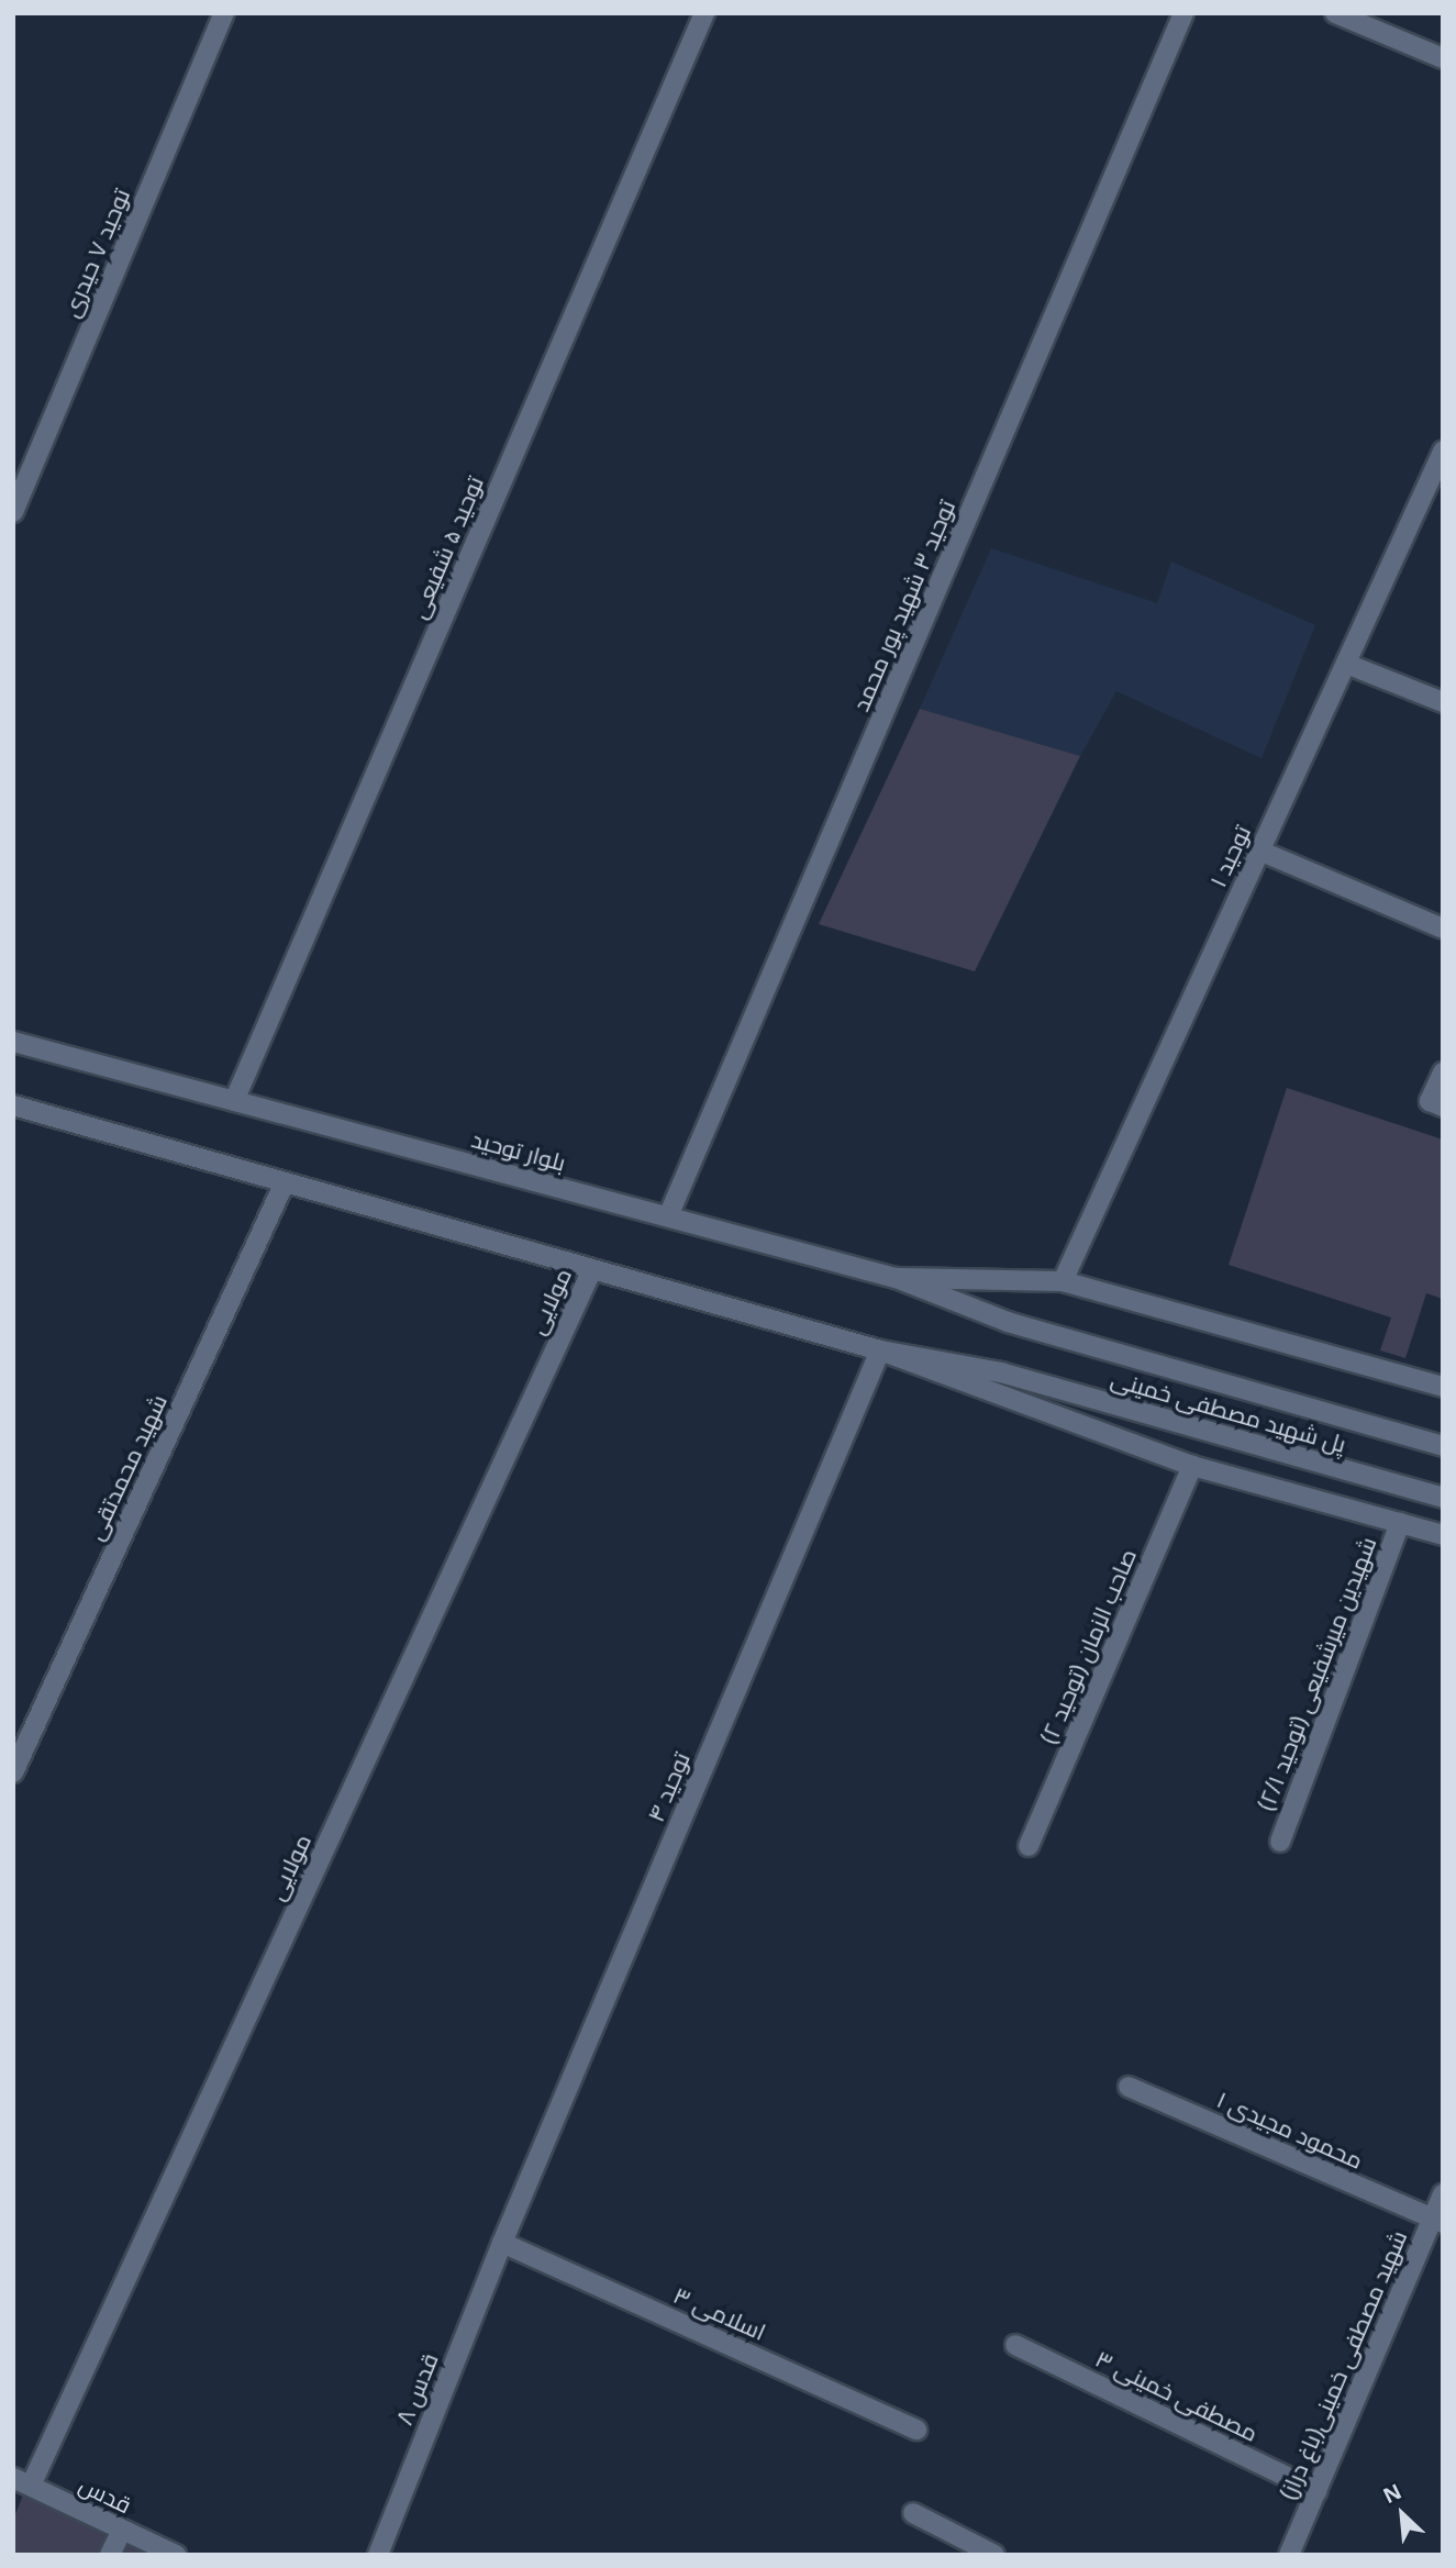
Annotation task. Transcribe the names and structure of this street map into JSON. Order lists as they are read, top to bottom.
{
  "streets": {
    "street": [
      "توحید ۷ حیدری",
      "توحید ۵ شفیعی",
      "توحید ۳ شهيد پور محمد",
      "توحید ۱",
      "بلوار توحید",
      "مولایی",
      "پل شهید مصطفی خمینی",
      "شهید محمدتقی",
      "صاحب الزمان (توحید ۲)",
      "شهیدین میرشفیعی (توحید ۲/۱)",
      "توحید ۴",
      "۱ محمود مجیدی",
      "۳ اسلامی",
      "شهید مصطفی خمینی(باغ دراز)",
      "قدس ۸",
      "مصطفی خمینی ۳",
      "قدس"
    ]
  },
  "crossings": [
    ["توحید ۵ شفیعی", "بلوار توحید"],
    ["توحید ۳ شهيد پور محمد", "بلوار توحید"],
    ["بلوار توحید", "پل شهید مصطفی خمینی"],
    ["مولایی", "قدس"],
    ["پل شهید مصطفی خمینی", "توحید ۴"],
    ["توحید ۴", "۳ اسلامی"],
    ["توحید ۴", "قدس ۸"],
    ["۱ محمود مجیدی", "شهید مصطفی خمینی(باغ دراز)"],
    ["۳ اسلامی", "قدس ۸"],
    ["شهید مصطفی خمینی(باغ دراز)", "مصطفی خمینی ۳"]
  ],
  "north": "top left"
}
